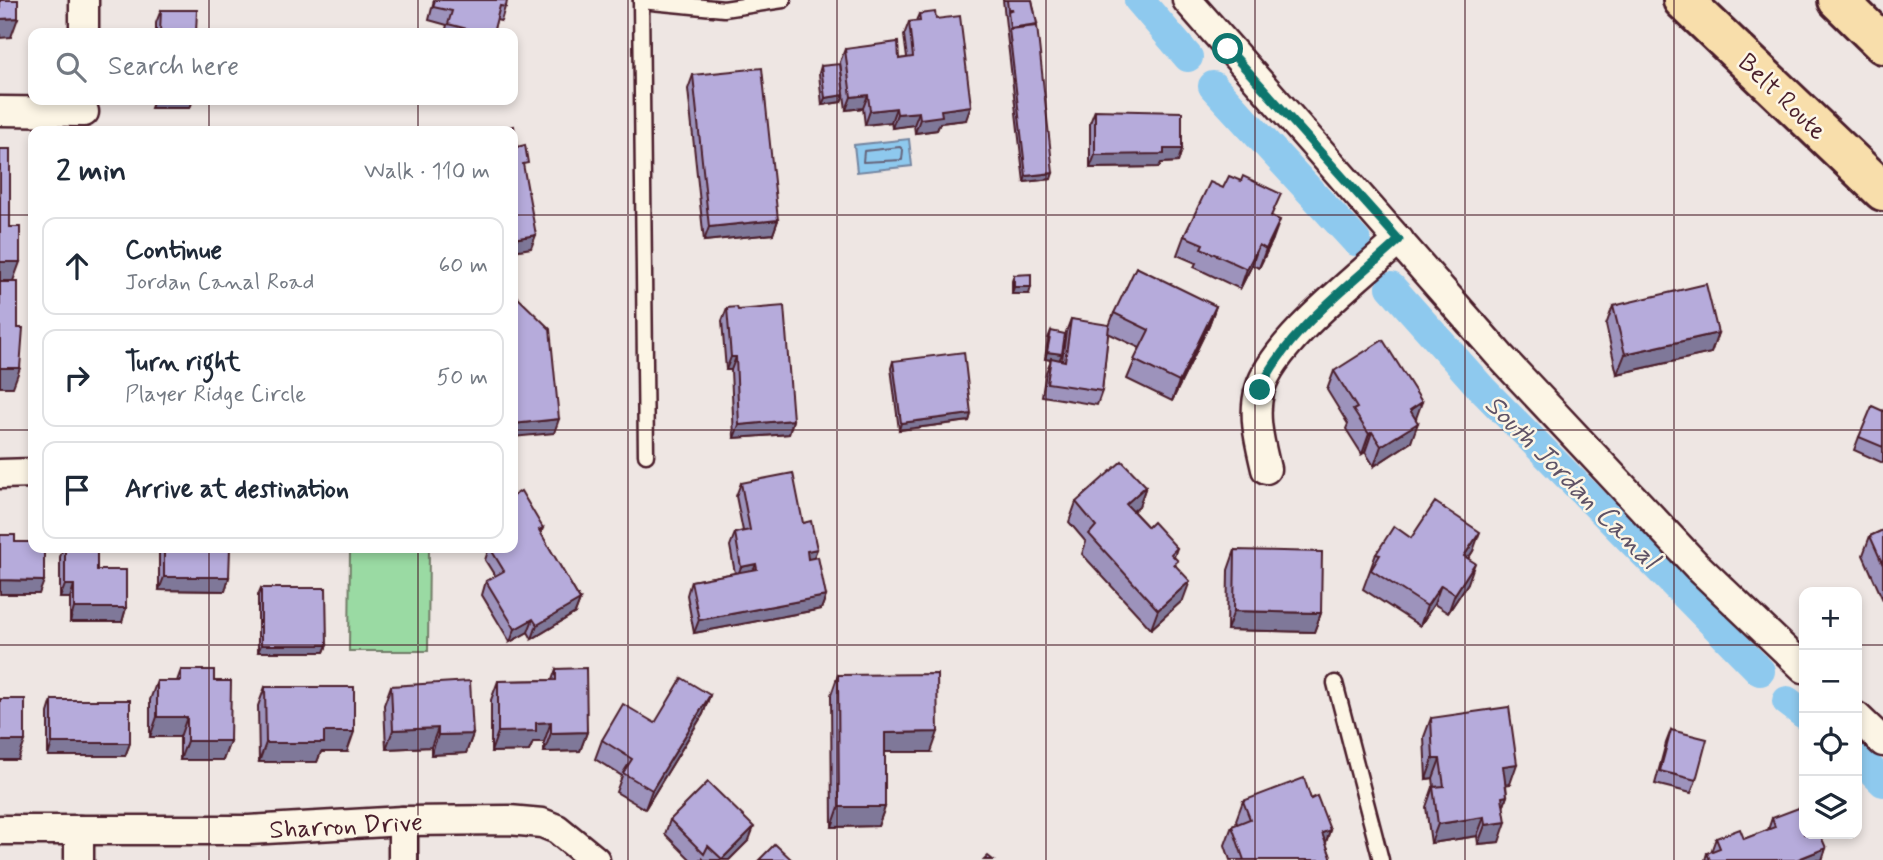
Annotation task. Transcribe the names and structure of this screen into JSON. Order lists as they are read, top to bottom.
{
  "streets": {
    "highway": ["Belt Route"],
    "street": ["Sharron Drive"]
  },
  "water": ["South Jordan Canal"],
  "page": {
    "search": "Search here",
    "heading": ["2 min", "Walk · 110 m"],
    "list": [
      ["Continue", "Jordan Canal Road", "60 m"],
      ["Turn right", "Player Ridge Circle", "50 m"],
      "Arrive at destination"
    ],
    "map_buttons": ["+", "−"]
  }
}
